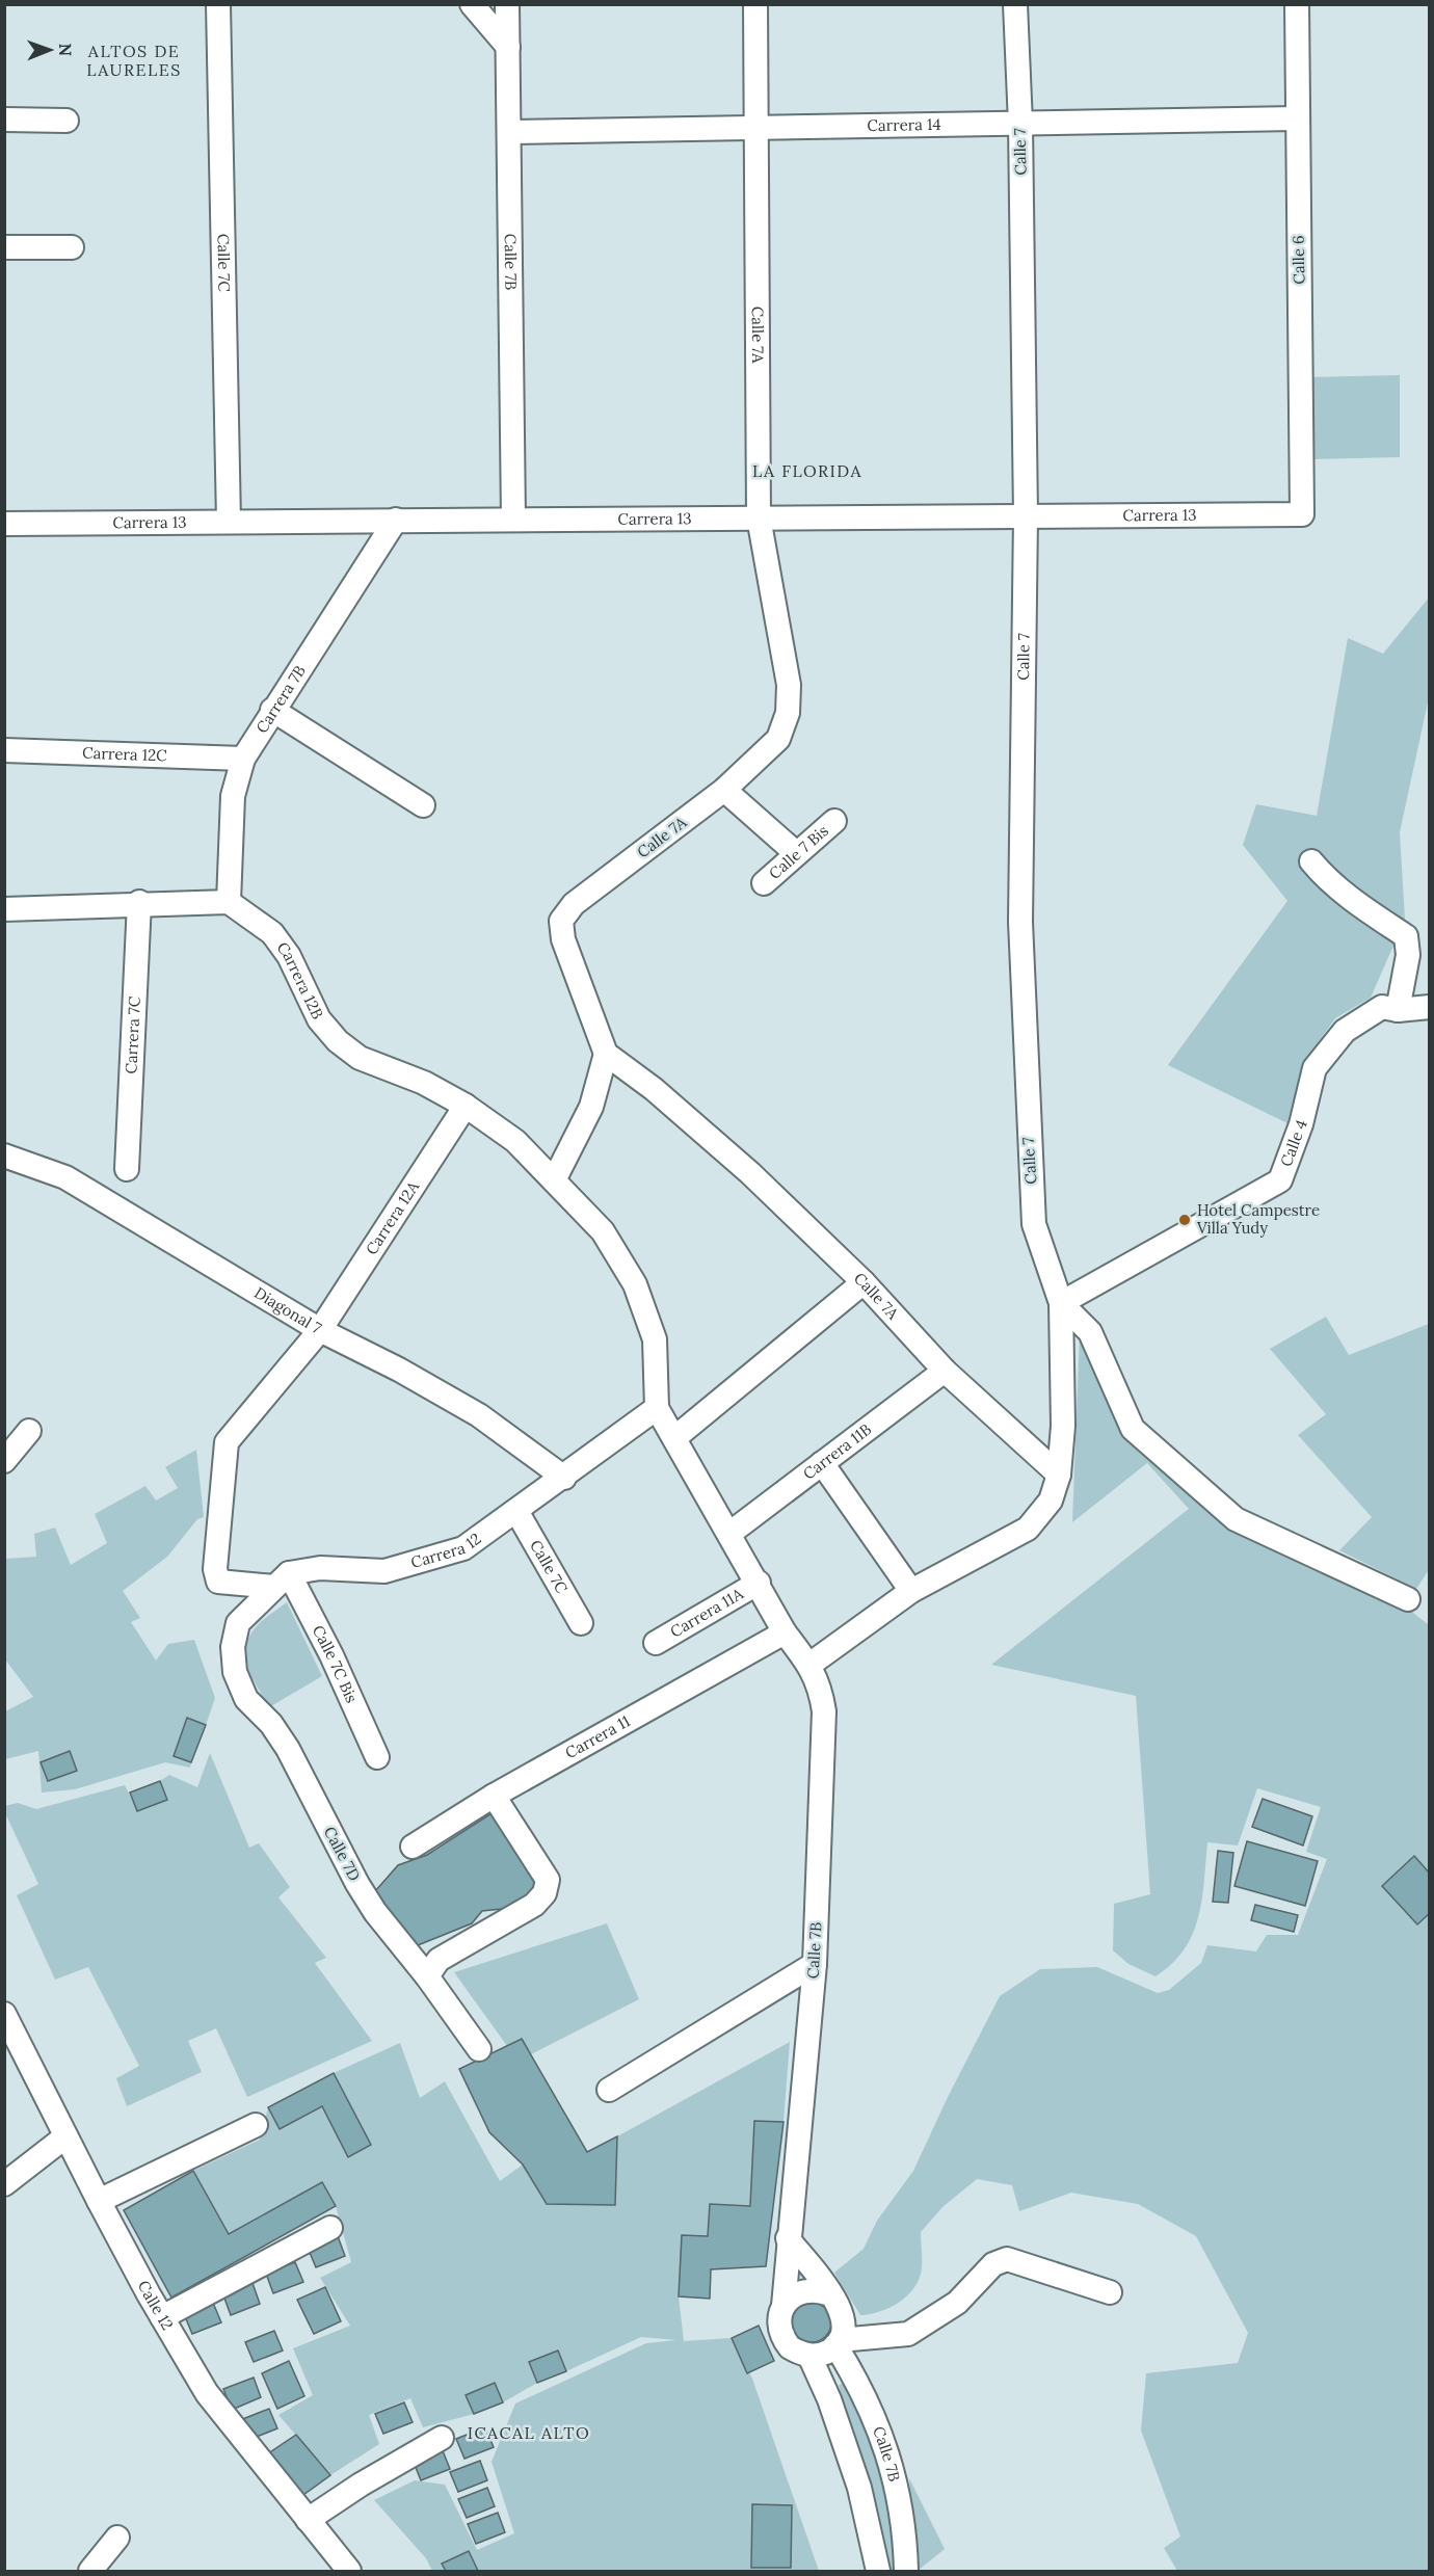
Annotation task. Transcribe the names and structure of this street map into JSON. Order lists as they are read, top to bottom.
{
  "streets": {
    "street": [
      "Carrera 14",
      "Calle 7",
      "Calle 6",
      "Calle 7B",
      "Calle 7C",
      "Calle 7A",
      "Carrera 13",
      "Carrera 7B",
      "Carrera 12C",
      "Calle 7 Bis",
      "Carrera 12B",
      "Carrera 7C",
      "Calle 4",
      "Carrera 12A",
      "Diagonal 7",
      "Carrera 11B",
      "Carrera 12",
      "Carrera 11A",
      "Calle 7C Bis",
      "Carrera 11",
      "Calle 7D",
      "Calle 12"
    ]
  },
  "crossings": [
    ["Carrera 14", "Calle 7"],
    ["Carrera 14", "Calle 6"],
    ["Carrera 14", "Calle 7B"],
    ["Carrera 14", "Calle 7A"],
    ["Calle 7", "Carrera 13"],
    ["Calle 7", "Calle 4"],
    ["Calle 6", "Carrera 13"],
    ["Calle 7B", "Carrera 13"],
    ["Calle 7B", "Carrera 12B"],
    ["Calle 7B", "Carrera 11B"],
    ["Calle 7B", "Carrera 12"],
    ["Calle 7B", "Carrera 11A"],
    ["Calle 7B", "Carrera 11"],
    ["Calle 7C", "Carrera 13"],
    ["Calle 7C", "Carrera 12"],
    ["Calle 7A", "Carrera 13"],
    ["Calle 7A", "Carrera 11B"],
    ["Carrera 13", "Carrera 7B"],
    ["Carrera 7B", "Carrera 12C"],
    ["Carrera 7B", "Carrera 12B"],
    ["Carrera 12B", "Carrera 12A"],
    ["Carrera 12B", "Carrera 12"],
    ["Carrera 12A", "Diagonal 7"],
    ["Carrera 12A", "Carrera 12"],
    ["Diagonal 7", "Carrera 12"],
    ["Carrera 12", "Calle 7C Bis"],
    ["Carrera 12", "Calle 7D"],
    ["Calle 7C Bis", "Calle 7D"]
  ],
  "districts": ["ALTOS DE LAURELES", "LA FLORIDA", "ICACAL ALTO"],
  "places": ["Hotel Campestre Villa Yudy"],
  "north": "right"
}
